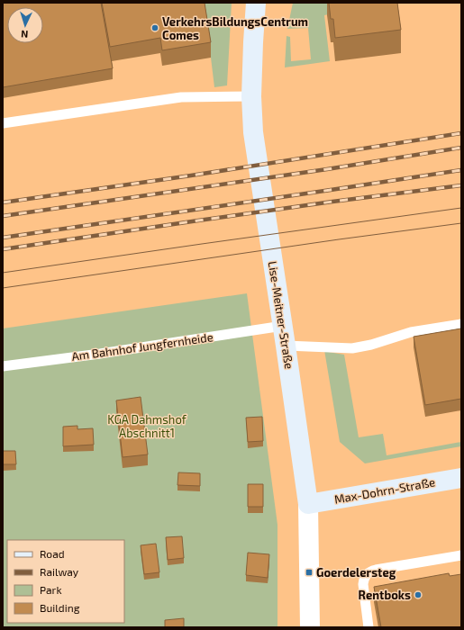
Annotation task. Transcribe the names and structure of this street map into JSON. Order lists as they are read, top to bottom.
{
  "streets": {
    "main road": ["Lise-Meitner-Straße", "Max-Dohrn-Straße"],
    "lane": ["Am Bahnhof Jungfernheide"]
  },
  "crossings": [
    ["Lise-Meitner-Straße", "Am Bahnhof Jungfernheide"],
    ["Lise-Meitner-Straße", "Max-Dohrn-Straße"]
  ],
  "parks": ["KGA Dahmshof Abschnitt1"],
  "places": {
    "other": ["VerkehrsBildungsCentrum Comes", "Rentboks"],
    "transit": ["Goerdelersteg"]
  },
  "legend": [
    "Road",
    "Railway",
    "Park",
    "Building"
  ],
  "north": "bottom"
}
